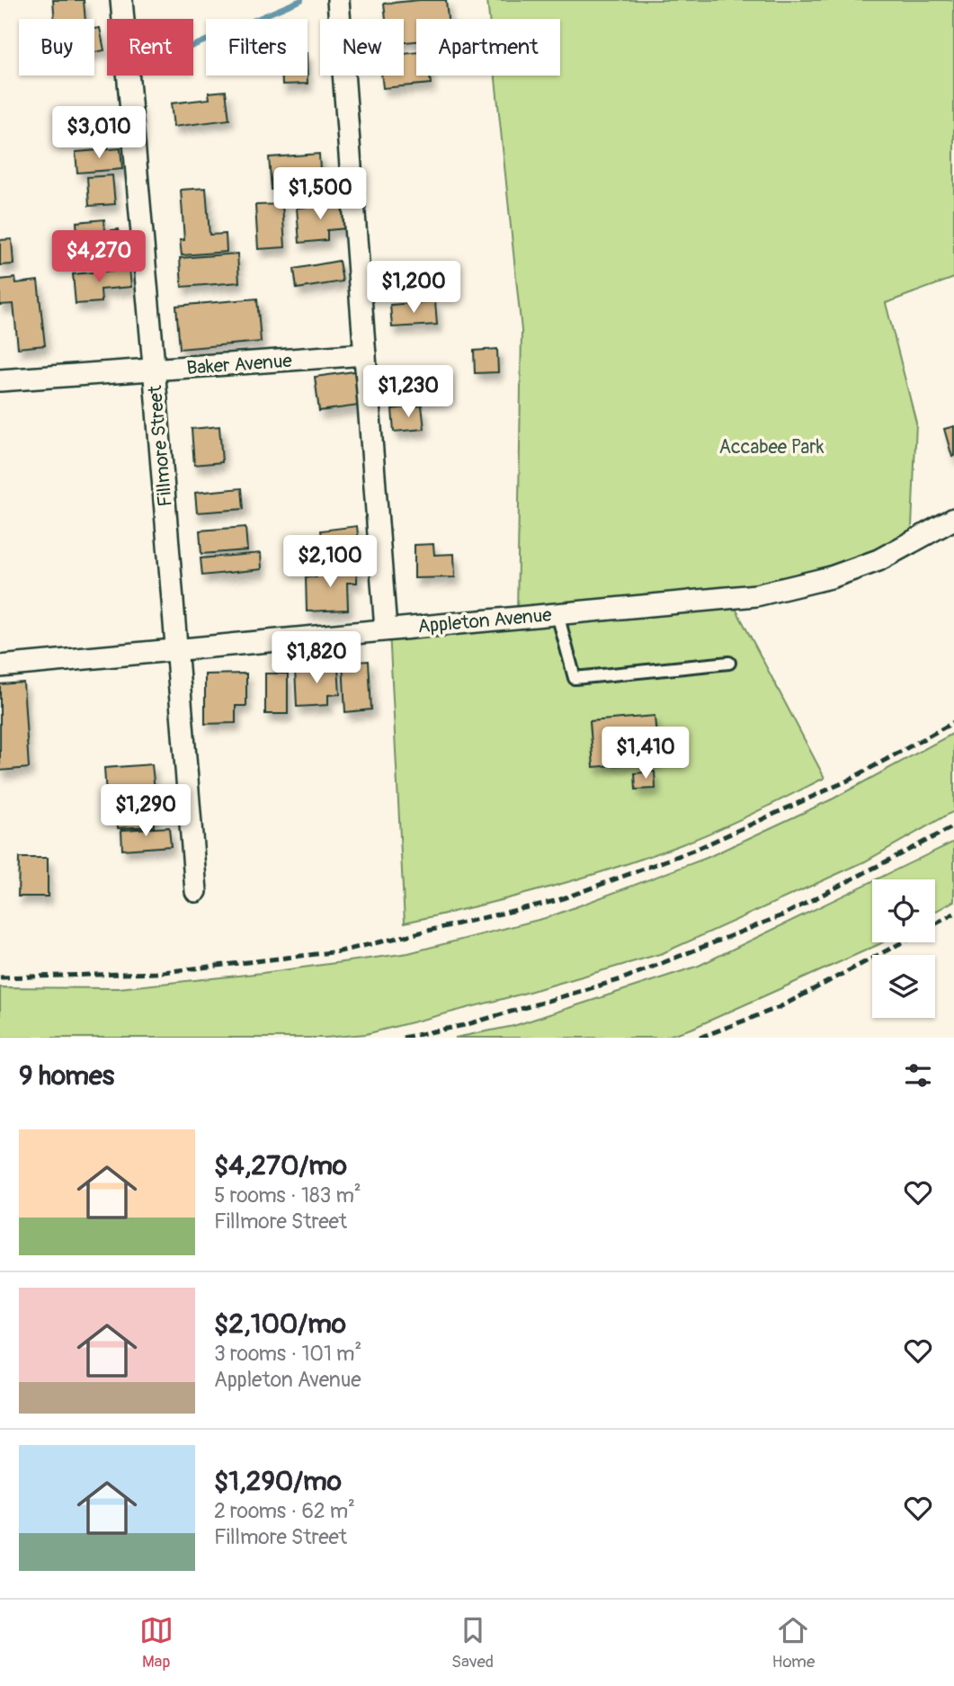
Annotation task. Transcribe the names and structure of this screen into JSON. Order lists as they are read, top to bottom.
{
  "streets": {
    "street": ["Baker Avenue", "Fillmore Street", "Appleton Avenue"]
  },
  "crossings": [
    ["Baker Avenue", "Fillmore Street"],
    ["Fillmore Street", "Appleton Avenue"]
  ],
  "parks": ["Accabee Park"],
  "page": {
    "chip": [
      "Buy",
      "Rent",
      "Filters",
      "New",
      "Apartment"
    ],
    "price": [
      "$3,010",
      "$1,500",
      "$4,270",
      "$1,200",
      "$1,230",
      "$2,100",
      "$1,820",
      "$1,410",
      "$1,290"
    ],
    "heading": "9 homes",
    "list": [
      {
        "name": "$4,270/mo",
        "note": "5 rooms · 183 m² · Fillmore Street"
      },
      {
        "name": "$2,100/mo",
        "note": "3 rooms · 101 m² · Appleton Avenue"
      },
      {
        "name": "$1,290/mo",
        "note": "2 rooms · 62 m² · Fillmore Street"
      }
    ],
    "tabs": ["Map", "Saved", "Home"]
  }
}
